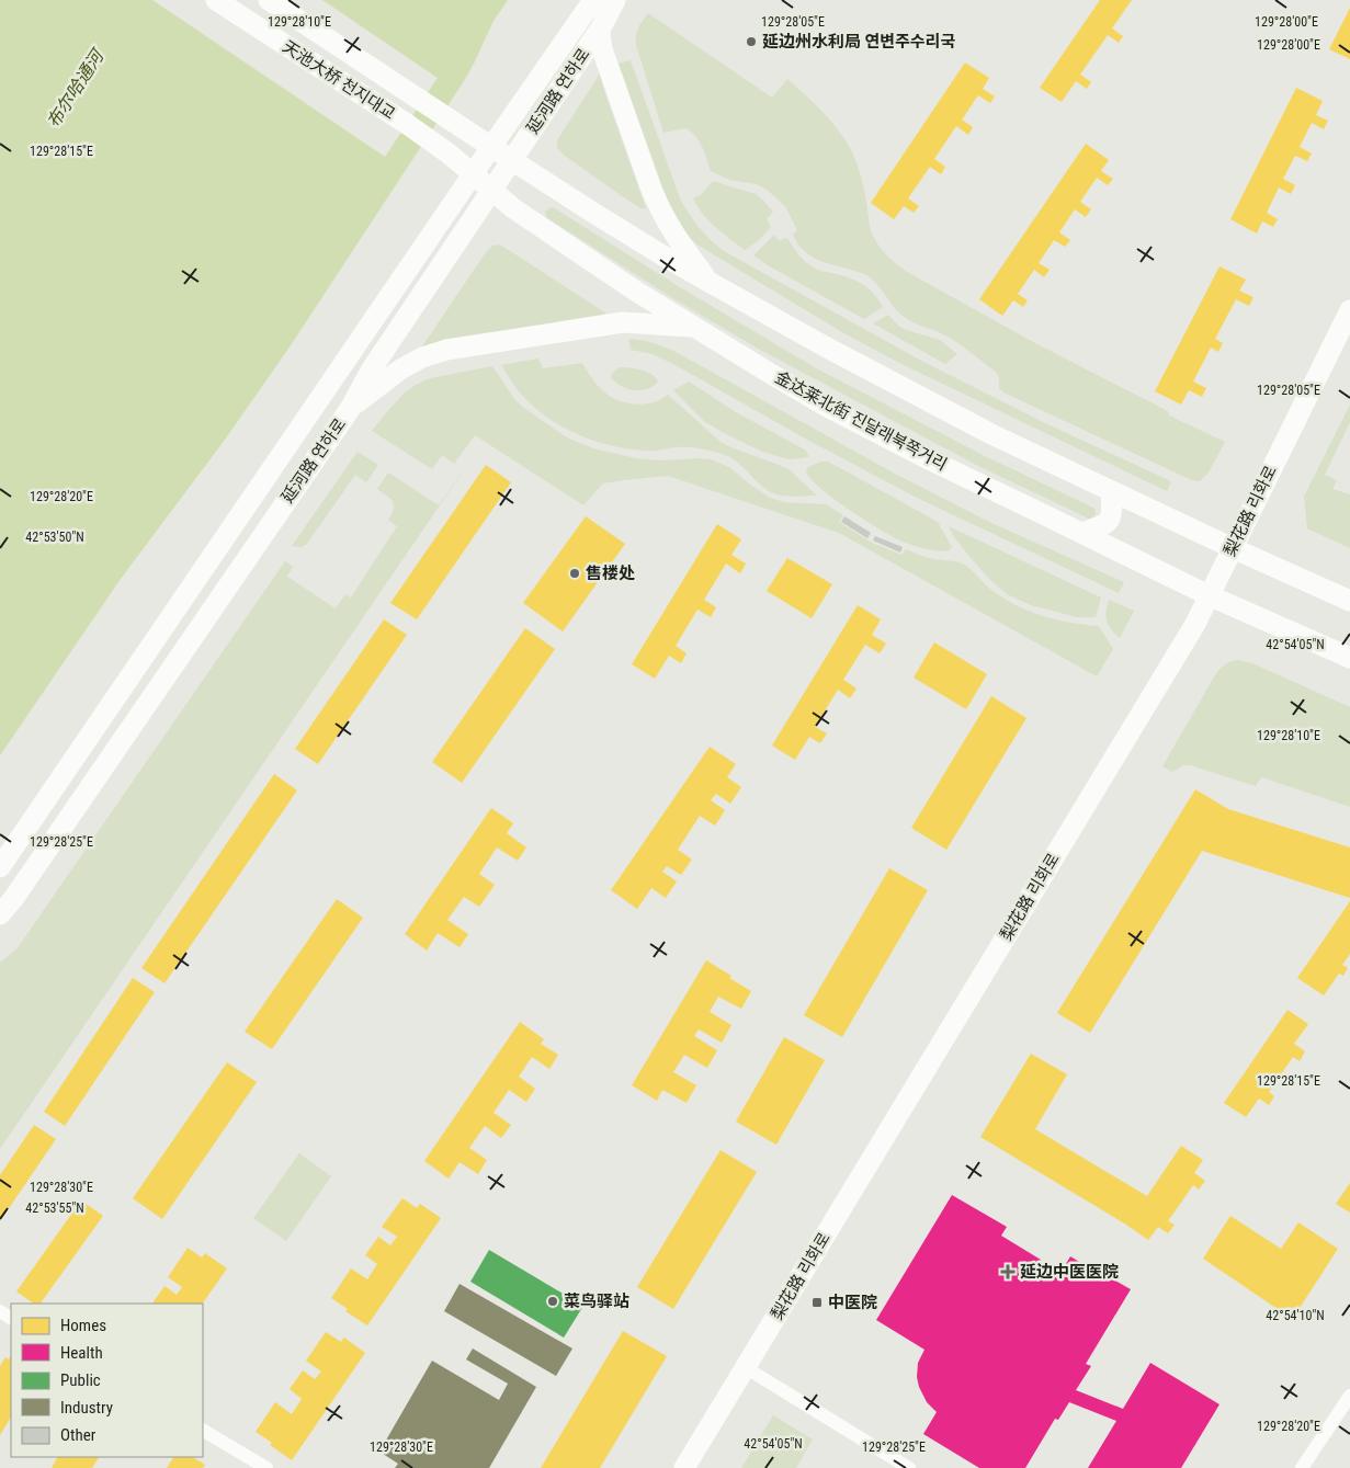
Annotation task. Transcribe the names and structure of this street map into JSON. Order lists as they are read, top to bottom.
{
  "streets": {
    "main road": [
      "天池大桥 천지대교",
      "延河路 연하로",
      "金达莱北街 진달래북쪽거리",
      "梨花路 리화로"
    ]
  },
  "crossings": [
    ["天池大桥 천지대교", "延河路 연하로"],
    ["天池大桥 천지대교", "金达莱北街 진달래북쪽거리"],
    ["延河路 연하로", "金达莱北街 진달래북쪽거리"],
    ["金达莱北街 진달래북쪽거리", "梨花路 리화로"]
  ],
  "water": ["布尔哈通河"],
  "places": {
    "other": ["延边州水利局 연변주수리국", "售楼处", "菜鸟驿站"],
    "health": ["延边中医医院"],
    "transit": ["中医院"]
  },
  "legend": [
    "Homes",
    "Health",
    "Public",
    "Industry",
    "Other"
  ],
  "coordinates": [
    "129°28'10\"E",
    "129°28'05\"E",
    "129°28'00\"E",
    "129°28'15\"E",
    "129°28'20\"E",
    "42°53'50\"N",
    "42°54'05\"N",
    "129°28'25\"E",
    "129°28'30\"E",
    "42°53'55\"N",
    "42°54'10\"N"
  ]
}
